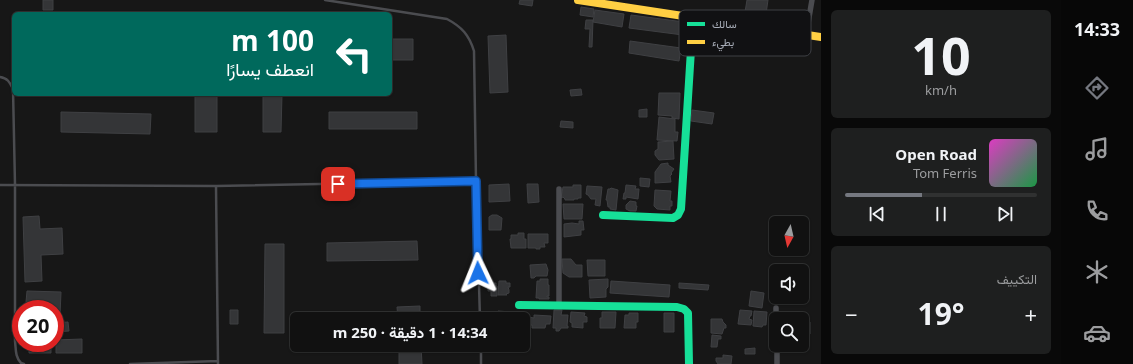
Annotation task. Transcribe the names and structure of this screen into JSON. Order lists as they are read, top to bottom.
{
  "legend": ["سالك", "بطيء"],
  "north": "bottom",
  "page": {
    "tabs": "14:33",
    "tile": [
      ["10", "km/h"],
      "التكييف"
    ],
    "turn": ["100 m", "انعطف يسارًا"],
    "song": ["Open Road", "Tom Ferris"],
    "heat": ["−", "19°", "+"],
    "limit": "20",
    "trip": "14:34 · 1 دقيقة · 250 m"
  }
}
